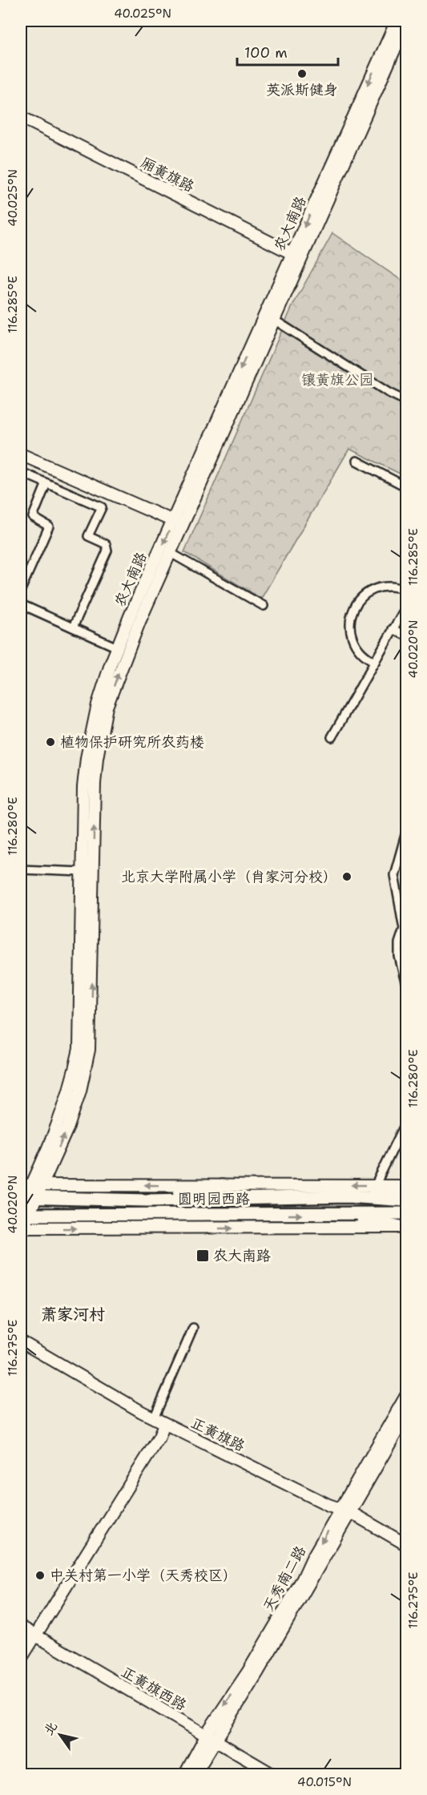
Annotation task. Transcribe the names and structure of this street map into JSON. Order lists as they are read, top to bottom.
{
  "streets": {
    "main road": ["圆明园西路"],
    "street": [
      "厢黄旗路",
      "农大南路",
      "正黄旗路",
      "天秀南二路",
      "正黄旗西路"
    ]
  },
  "crossings": [
    ["厢黄旗路", "农大南路"],
    ["农大南路", "圆明园西路"],
    ["正黄旗路", "天秀南二路"]
  ],
  "districts": ["萧家河村"],
  "parks": ["镶黄旗公园"],
  "places": {
    "other": [
      "英派斯健身",
      "植物保护研究所农药楼",
      "北京大学附属小学（肖家河分校）",
      "中关村第一小学（天秀校区）"
    ],
    "transit": ["农大南路"]
  },
  "scale_bar": "100 m",
  "north": "top left",
  "coordinates": [
    "40.025°N",
    "116.285°E",
    "40.020°N",
    "116.280°E",
    "116.275°E",
    "40.015°N"
  ]
}
